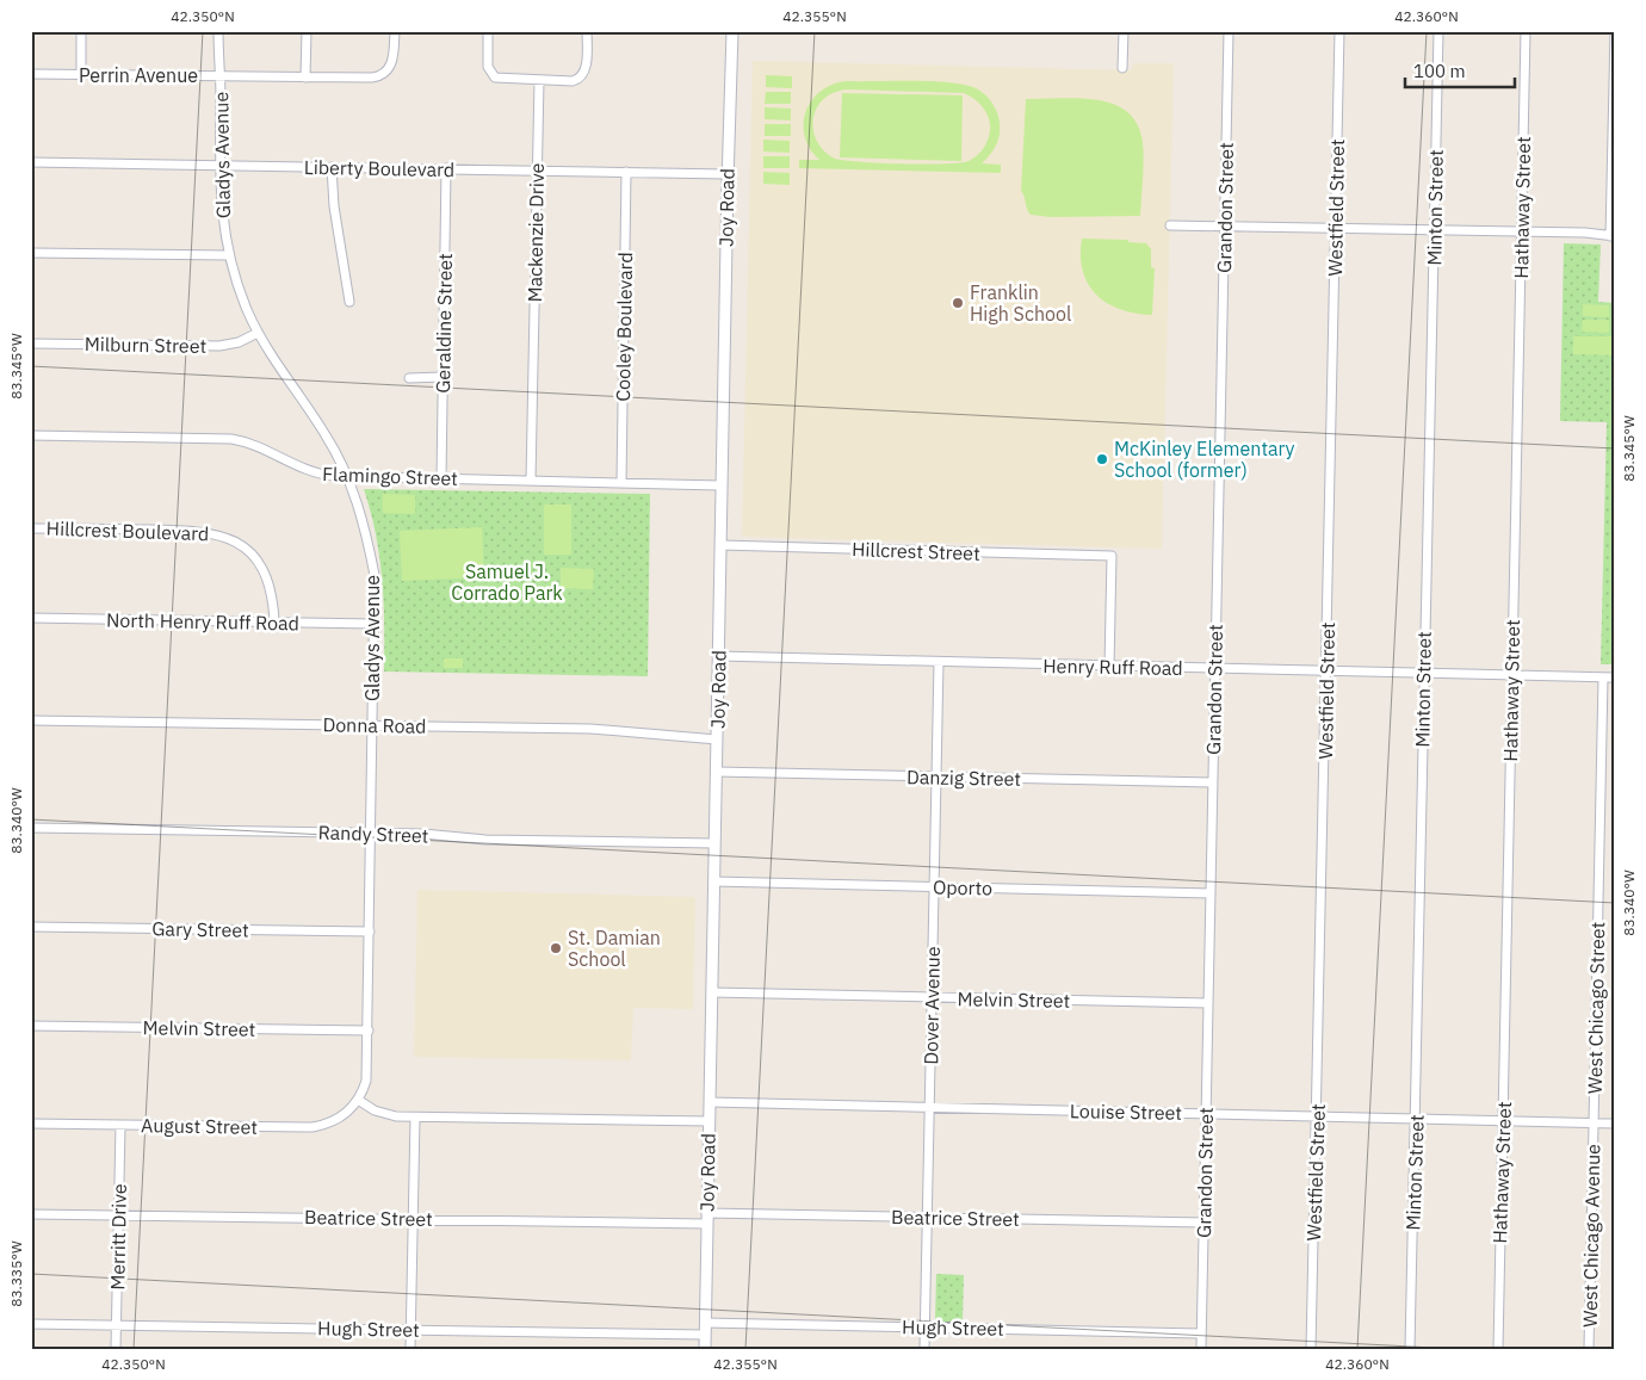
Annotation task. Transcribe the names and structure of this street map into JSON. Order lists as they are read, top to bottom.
{
  "streets": {
    "street": [
      "Perrin Avenue",
      "Gladys Avenue",
      "Liberty Boulevard",
      "Joy Road",
      "Grandon Street",
      "Westfield Street",
      "Minton Street",
      "Hathaway Street",
      "Mackenzie Drive",
      "Geraldine Street",
      "Cooley Boulevard",
      "Milburn Street",
      "Flamingo Street",
      "Hillcrest Boulevard",
      "Hillcrest Street",
      "North Henry Ruff Road",
      "Henry Ruff Road",
      "Donna Road",
      "Danzig Street",
      "Randy Street",
      "Oporto",
      "Gary Street",
      "Melvin Street",
      "Dover Avenue",
      "West Chicago Street",
      "Louise Street",
      "August Street",
      "Beatrice Street",
      "West Chicago Avenue",
      "Merritt Drive",
      "Hugh Street"
    ]
  },
  "crossings": [
    ["Perrin Avenue", "Gladys Avenue"],
    ["Gladys Avenue", "Liberty Boulevard"],
    ["Gladys Avenue", "Milburn Street"],
    ["Gladys Avenue", "Flamingo Street"],
    ["Gladys Avenue", "North Henry Ruff Road"],
    ["Gladys Avenue", "Donna Road"],
    ["Gladys Avenue", "Randy Street"],
    ["Gladys Avenue", "Gary Street"],
    ["Gladys Avenue", "Melvin Street"],
    ["Gladys Avenue", "August Street"],
    ["Liberty Boulevard", "Joy Road"],
    ["Liberty Boulevard", "Mackenzie Drive"],
    ["Liberty Boulevard", "Geraldine Street"],
    ["Liberty Boulevard", "Cooley Boulevard"],
    ["Joy Road", "Flamingo Street"],
    ["Joy Road", "Hillcrest Street"],
    ["Joy Road", "Henry Ruff Road"],
    ["Joy Road", "Donna Road"],
    ["Joy Road", "Danzig Street"],
    ["Joy Road", "Randy Street"],
    ["Joy Road", "Oporto"],
    ["Joy Road", "Melvin Street"],
    ["Joy Road", "Louise Street"],
    ["Joy Road", "Beatrice Street"],
    ["Joy Road", "Hugh Street"],
    ["Grandon Street", "Henry Ruff Road"],
    ["Grandon Street", "Danzig Street"],
    ["Grandon Street", "Oporto"],
    ["Grandon Street", "Melvin Street"],
    ["Grandon Street", "Louise Street"],
    ["Grandon Street", "Beatrice Street"],
    ["Grandon Street", "Hugh Street"],
    ["Westfield Street", "Henry Ruff Road"],
    ["Westfield Street", "Louise Street"],
    ["Minton Street", "Henry Ruff Road"],
    ["Minton Street", "Louise Street"],
    ["Hathaway Street", "Henry Ruff Road"],
    ["Hathaway Street", "Louise Street"],
    ["Mackenzie Drive", "Flamingo Street"],
    ["Geraldine Street", "Flamingo Street"],
    ["Cooley Boulevard", "Flamingo Street"],
    ["Hillcrest Boulevard", "North Henry Ruff Road"],
    ["Hillcrest Street", "Henry Ruff Road"],
    ["Henry Ruff Road", "Dover Avenue"],
    ["Henry Ruff Road", "West Chicago Street"],
    ["Danzig Street", "Dover Avenue"],
    ["Oporto", "Dover Avenue"],
    ["Melvin Street", "Dover Avenue"],
    ["Dover Avenue", "Louise Street"],
    ["Dover Avenue", "Beatrice Street"],
    ["Dover Avenue", "Hugh Street"],
    ["West Chicago Street", "Louise Street"],
    ["West Chicago Street", "West Chicago Avenue"],
    ["Louise Street", "West Chicago Avenue"],
    ["August Street", "Merritt Drive"],
    ["Beatrice Street", "Merritt Drive"],
    ["Merritt Drive", "Hugh Street"]
  ],
  "parks": ["Samuel J. Corrado Park"],
  "places": ["Franklin High School", "McKinley Elementary School (former)", "St. Damian School"],
  "scale_bar": "100 m",
  "coordinates": [
    "42.350°N",
    "42.355°N",
    "42.360°N",
    "83.345°W",
    "83.340°W",
    "83.335°W"
  ]
}
